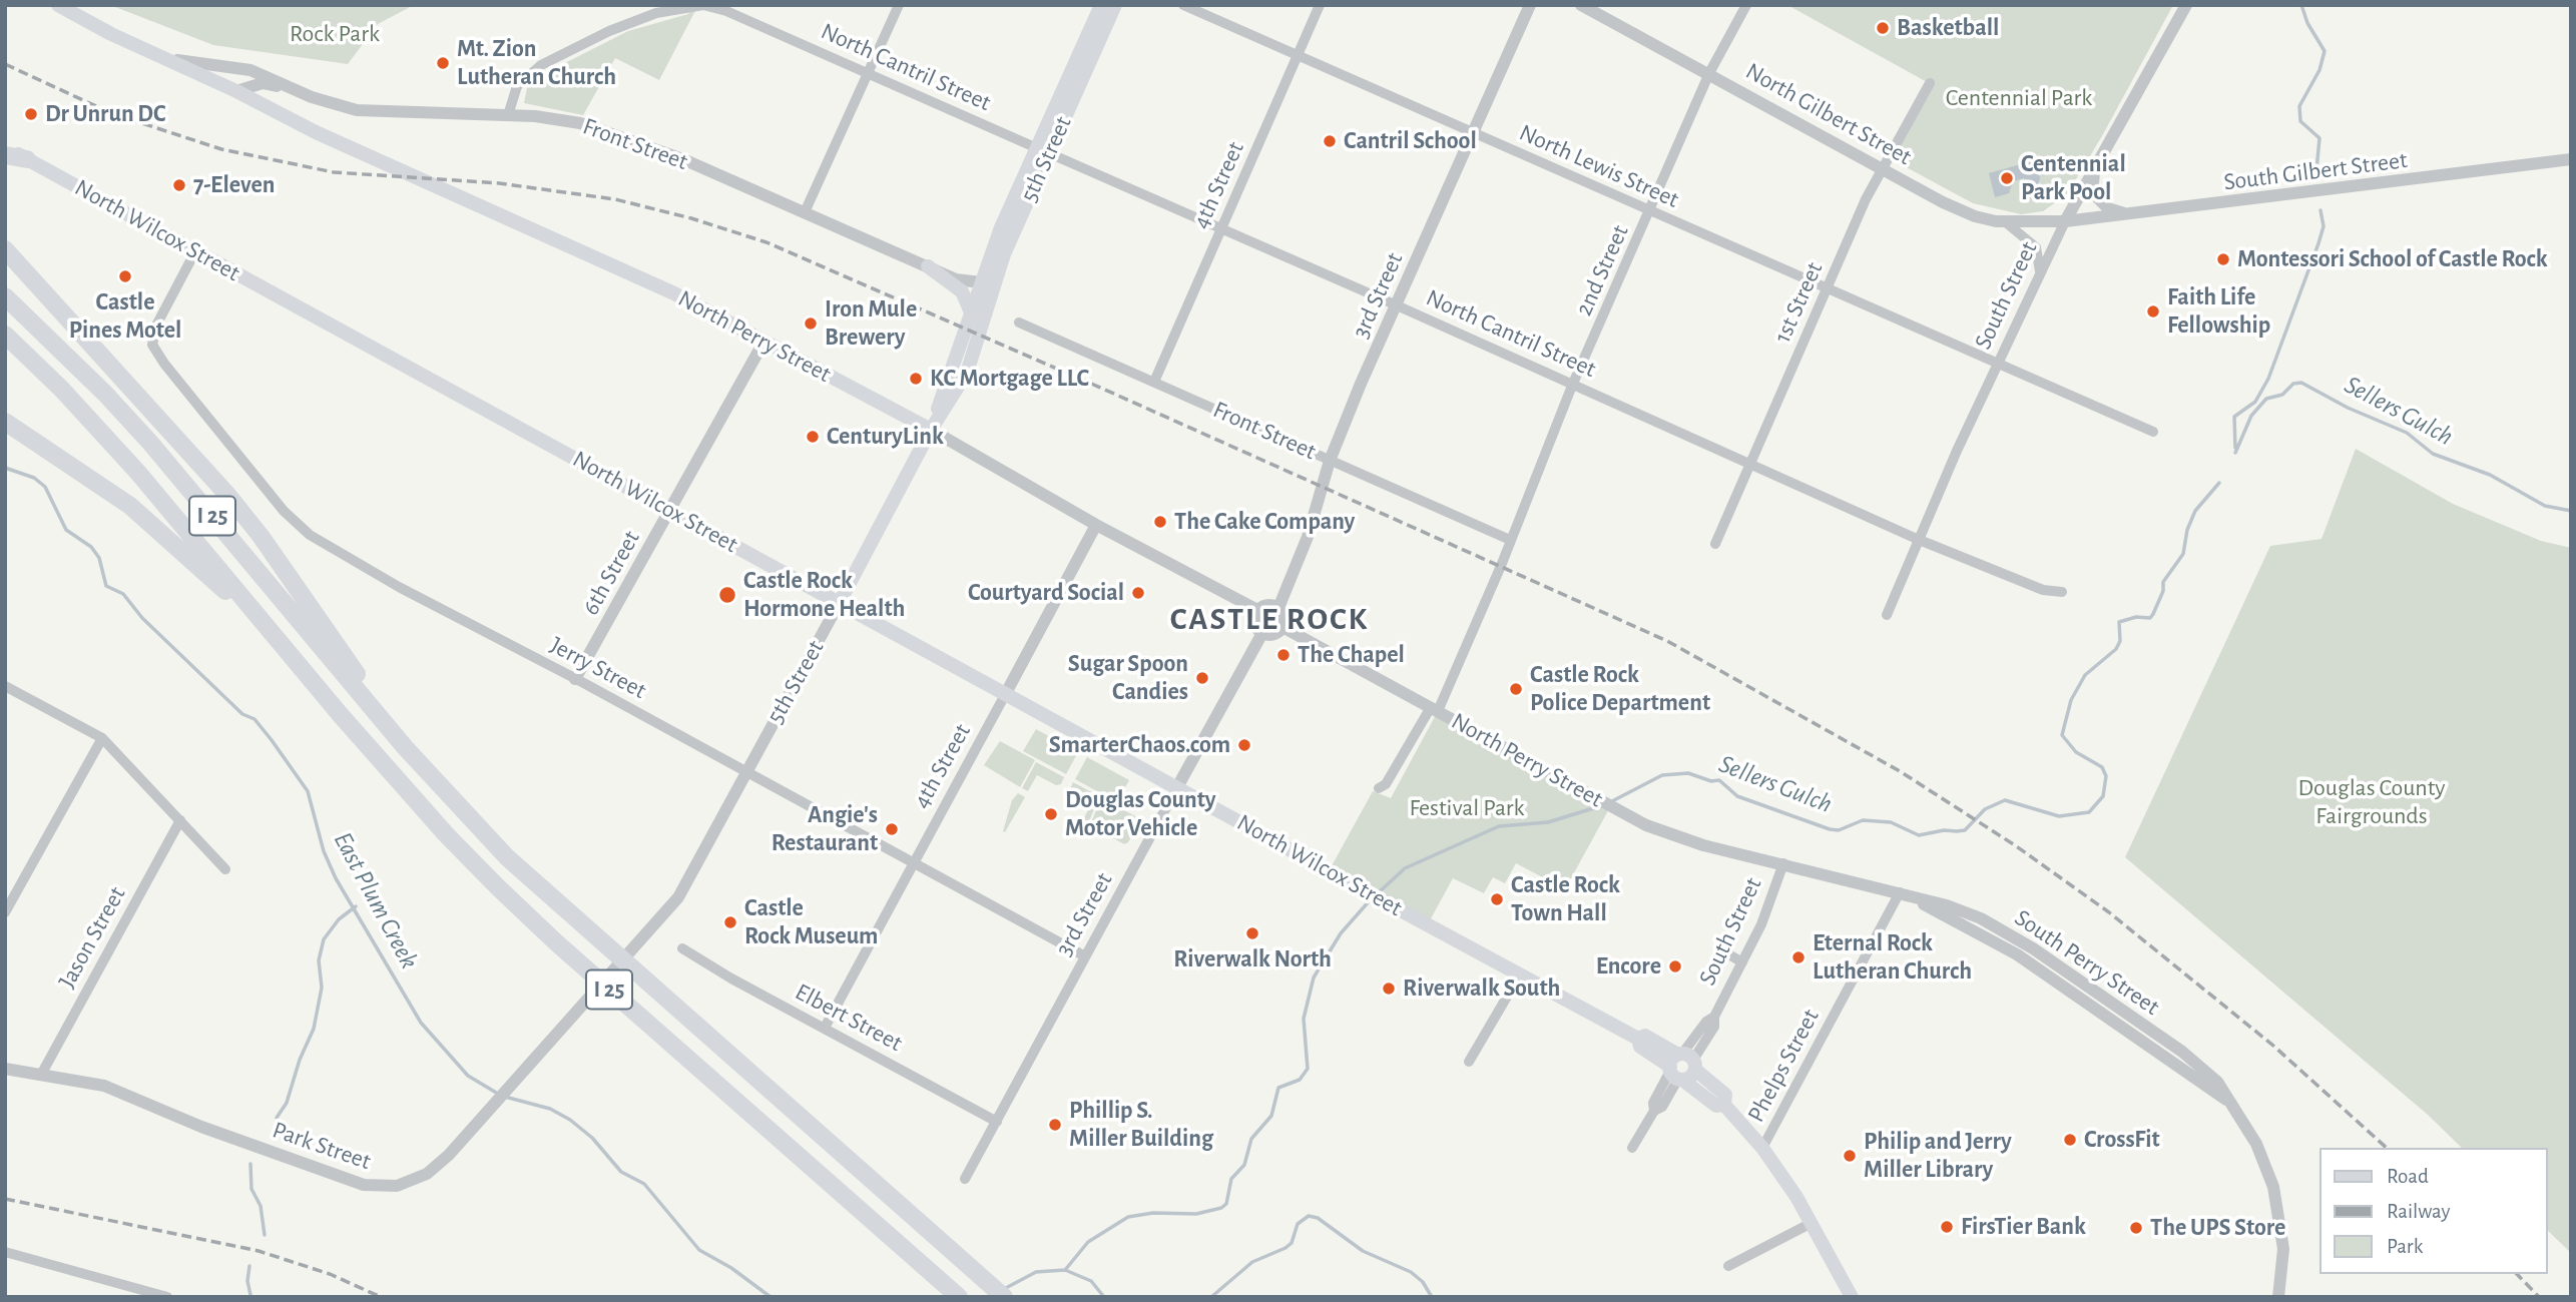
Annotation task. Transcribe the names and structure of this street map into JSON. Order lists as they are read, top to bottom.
{
  "streets": {
    "highway": ["I 25"],
    "main road": [
      "Front Street",
      "5th Street",
      "North Wilcox Street",
      "North Perry Street"
    ],
    "street": [
      "North Cantril Street",
      "North Gilbert Street",
      "North Lewis Street",
      "South Gilbert Street",
      "4th Street",
      "2nd Street",
      "3rd Street",
      "South Street",
      "1st Street",
      "6th Street",
      "Jerry Street",
      "Jason Street",
      "South Perry Street",
      "Elbert Street",
      "Phelps Street",
      "Park Street"
    ]
  },
  "crossings": [
    ["North Cantril Street", "Front Street"],
    ["North Cantril Street", "5th Street"],
    ["North Cantril Street", "4th Street"],
    ["North Cantril Street", "2nd Street"],
    ["North Cantril Street", "3rd Street"],
    ["North Cantril Street", "South Street"],
    ["North Cantril Street", "1st Street"],
    ["North Gilbert Street", "South Gilbert Street"],
    ["North Gilbert Street", "2nd Street"],
    ["North Gilbert Street", "South Street"],
    ["North Gilbert Street", "1st Street"],
    ["Front Street", "5th Street"],
    ["Front Street", "4th Street"],
    ["Front Street", "2nd Street"],
    ["Front Street", "3rd Street"],
    ["Front Street", "North Perry Street"],
    ["5th Street", "North Wilcox Street"],
    ["5th Street", "North Perry Street"],
    ["5th Street", "Jerry Street"],
    ["5th Street", "Park Street"],
    ["North Lewis Street", "4th Street"],
    ["North Lewis Street", "2nd Street"],
    ["North Lewis Street", "3rd Street"],
    ["North Lewis Street", "South Street"],
    ["North Lewis Street", "1st Street"],
    ["South Gilbert Street", "South Street"],
    ["4th Street", "North Wilcox Street"],
    ["4th Street", "North Perry Street"],
    ["4th Street", "Jerry Street"],
    ["4th Street", "Elbert Street"],
    ["North Wilcox Street", "3rd Street"],
    ["North Wilcox Street", "South Street"],
    ["North Wilcox Street", "6th Street"],
    ["North Wilcox Street", "Jerry Street"],
    ["2nd Street", "North Perry Street"],
    ["3rd Street", "North Perry Street"],
    ["3rd Street", "Jerry Street"],
    ["3rd Street", "Elbert Street"],
    ["South Street", "North Perry Street"],
    ["South Street", "South Perry Street"],
    ["North Perry Street", "6th Street"],
    ["North Perry Street", "South Perry Street"],
    ["6th Street", "Jerry Street"],
    ["Jason Street", "Park Street"],
    ["South Perry Street", "Phelps Street"]
  ],
  "districts": ["CASTLE ROCK"],
  "water": ["Sellers Gulch", "East Plum Creek"],
  "parks": [
    "Rock Park",
    "Centennial Park",
    "Douglas County Fairgrounds",
    "Festival Park"
  ],
  "places": [
    "Basketball",
    "Mt. Zion Lutheran Church",
    "Dr Unrun DC",
    "Cantril School",
    "Centennial Park Pool",
    "7-Eleven",
    "Montessori School of Castle Rock",
    "Castle Pines Motel",
    "Faith Life Fellowship",
    "Iron Mule Brewery",
    "KC Mortgage LLC",
    "CenturyLink",
    "The Cake Company",
    "Courtyard Social",
    "Castle Rock Hormone Health",
    "The Chapel",
    "Sugar Spoon Candies",
    "Castle Rock Police Department",
    "SmarterChaos.com",
    "Douglas County Motor Vehicle",
    "Angie's Restaurant",
    "Castle Rock Town Hall",
    "Castle Rock Museum",
    "Riverwalk North",
    "Eternal Rock Lutheran Church",
    "Encore",
    "Riverwalk South",
    "Phillip S. Miller Building",
    "CrossFit",
    "Philip and Jerry Miller Library",
    "FirsTier Bank",
    "The UPS Store"
  ],
  "legend": ["Road", "Railway", "Park"]
}
